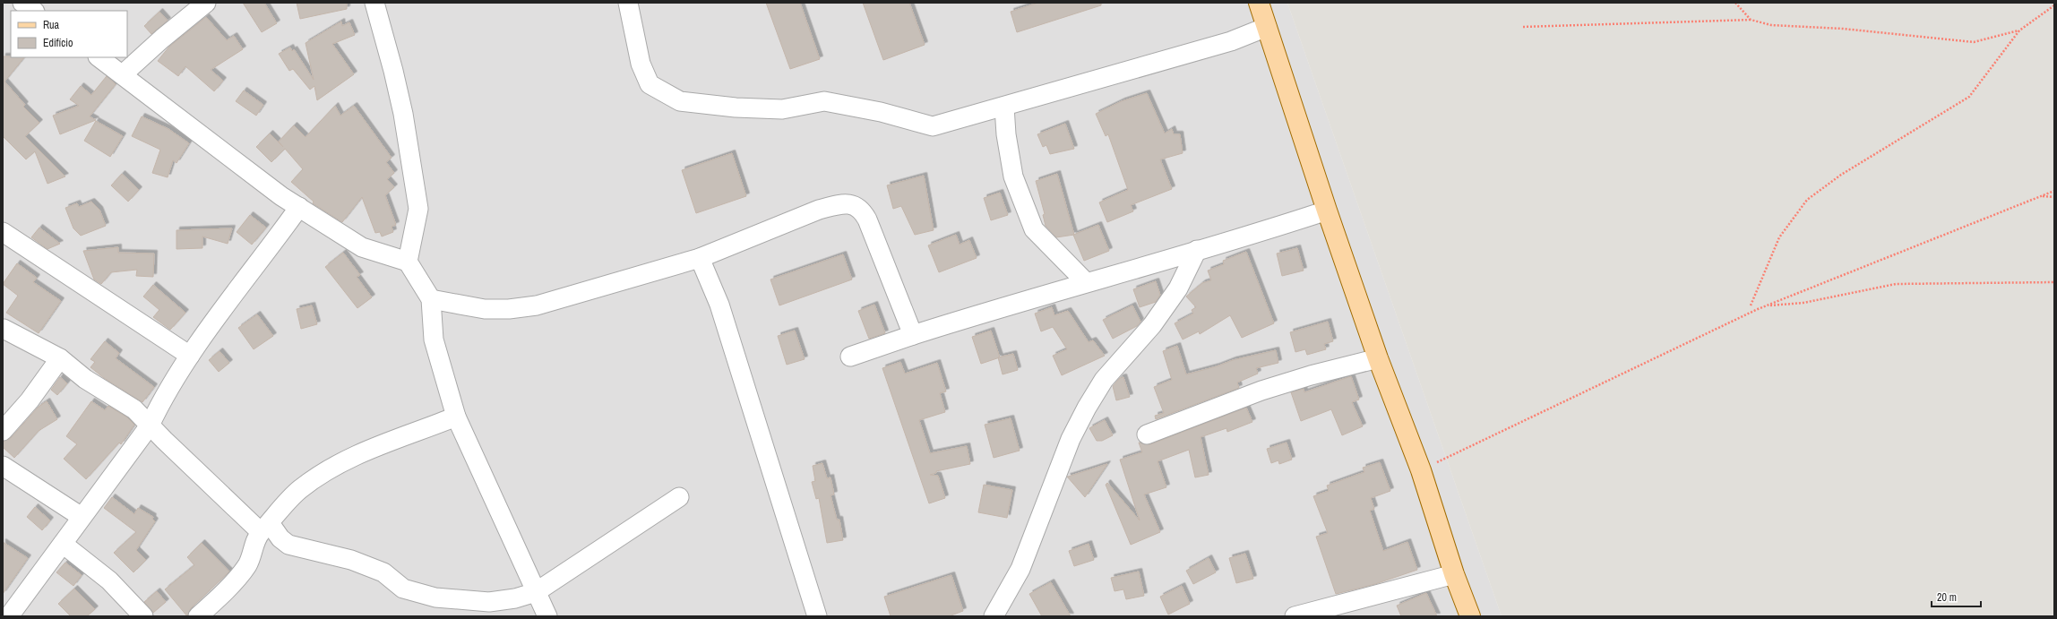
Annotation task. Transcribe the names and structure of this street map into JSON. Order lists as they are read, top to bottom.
{
  "legend": ["Rua", "Edifício"],
  "scale_bar": "20 m"
}
